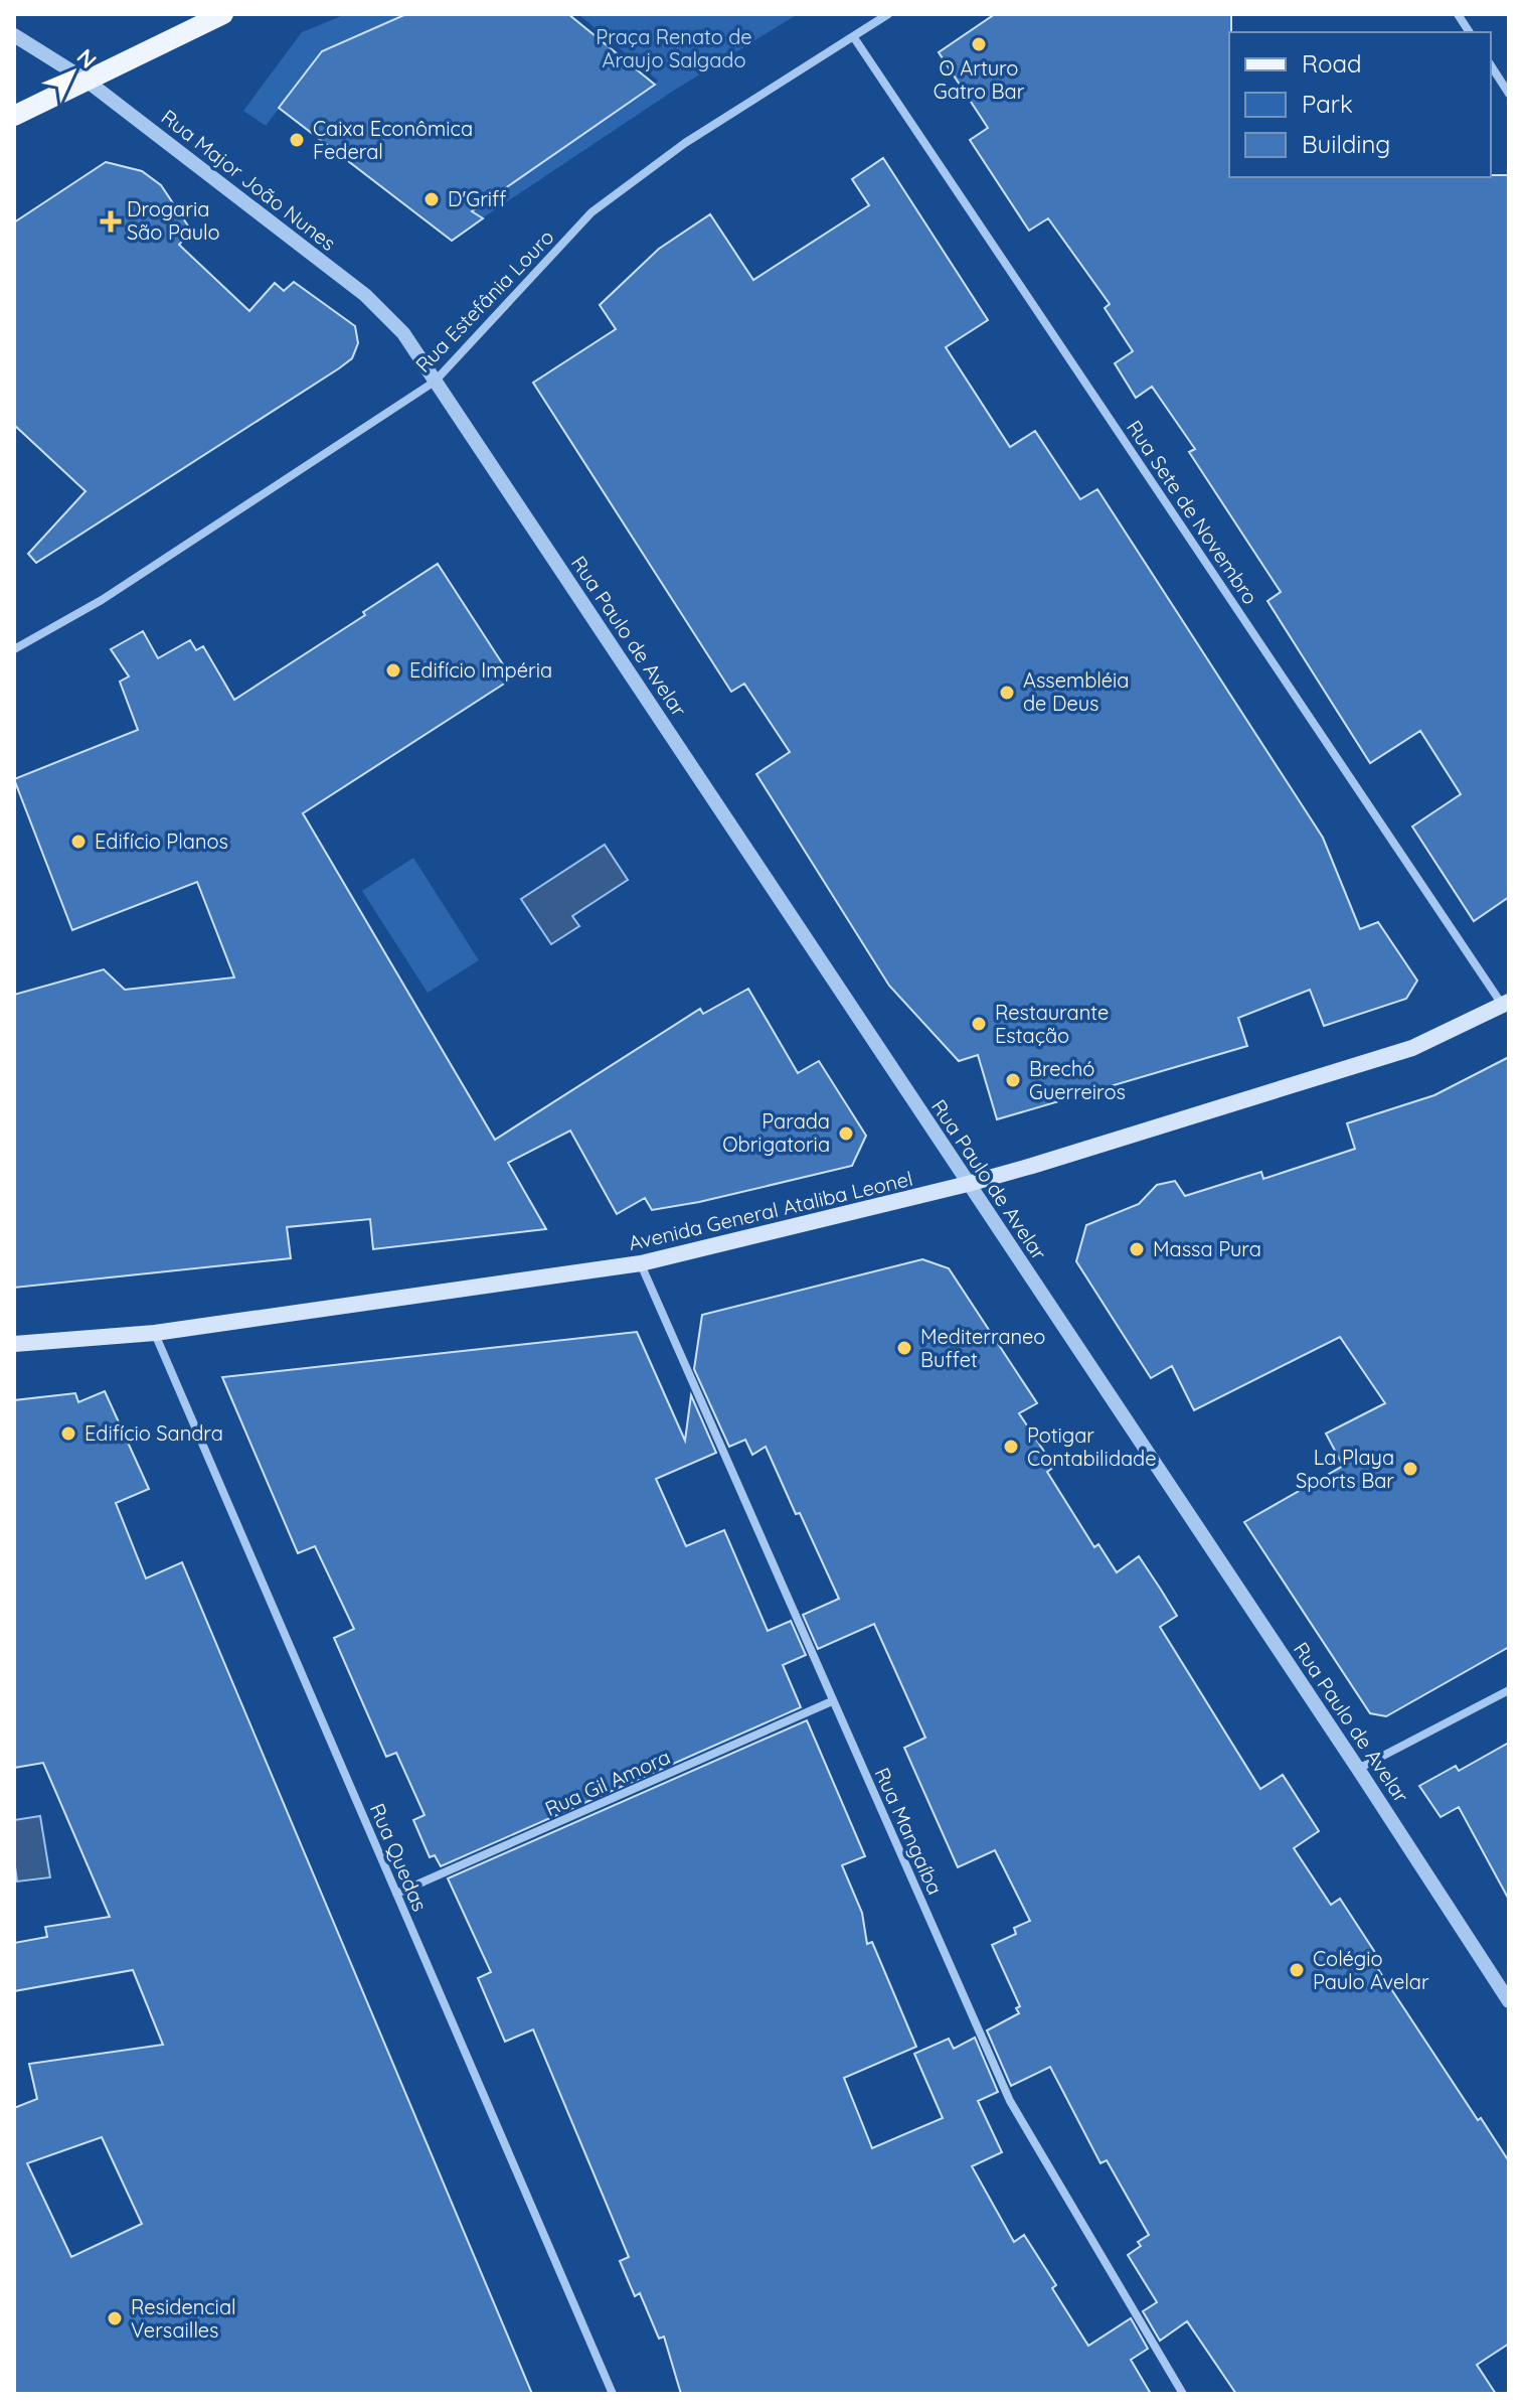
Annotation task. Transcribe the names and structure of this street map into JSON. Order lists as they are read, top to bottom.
{
  "streets": {
    "main road": ["Avenida General Ataliba Leonel"],
    "street": [
      "Rua Major João Nunes",
      "Rua Estefânia Louro",
      "Rua Sete de Novembro",
      "Rua Paulo de Avelar",
      "Rua Gil Amora",
      "Rua Mangaíba",
      "Rua Quedas"
    ]
  },
  "crossings": [
    ["Rua Major João Nunes", "Rua Estefânia Louro"],
    ["Rua Major João Nunes", "Rua Paulo de Avelar"],
    ["Rua Estefânia Louro", "Rua Sete de Novembro"],
    ["Rua Estefânia Louro", "Rua Paulo de Avelar"],
    ["Rua Sete de Novembro", "Avenida General Ataliba Leonel"],
    ["Rua Paulo de Avelar", "Avenida General Ataliba Leonel"],
    ["Avenida General Ataliba Leonel", "Rua Mangaíba"],
    ["Avenida General Ataliba Leonel", "Rua Quedas"],
    ["Rua Gil Amora", "Rua Mangaíba"],
    ["Rua Gil Amora", "Rua Quedas"]
  ],
  "parks": ["Praça Renato de Araujo Salgado"],
  "places": {
    "other": [
      "O Arturo Gatro Bar",
      "Caixa Econômica Federal",
      "D'Griff",
      "Edifício Impéria",
      "Assembléia de Deus",
      "Edifício Planos",
      "Restaurante Estação",
      "Brechó Guerreiros",
      "Parada Obrigatoria",
      "Massa Pura",
      "Mediterraneo Buffet",
      "Edifício Sandra",
      "Potigar Contabilidade",
      "La Playa Sports Bar",
      "Colégio Paulo Avelar",
      "Residencial Versailles"
    ],
    "health": ["Drogaria São Paulo"]
  },
  "legend": ["Road", "Park", "Building"],
  "north": "top right"
}
